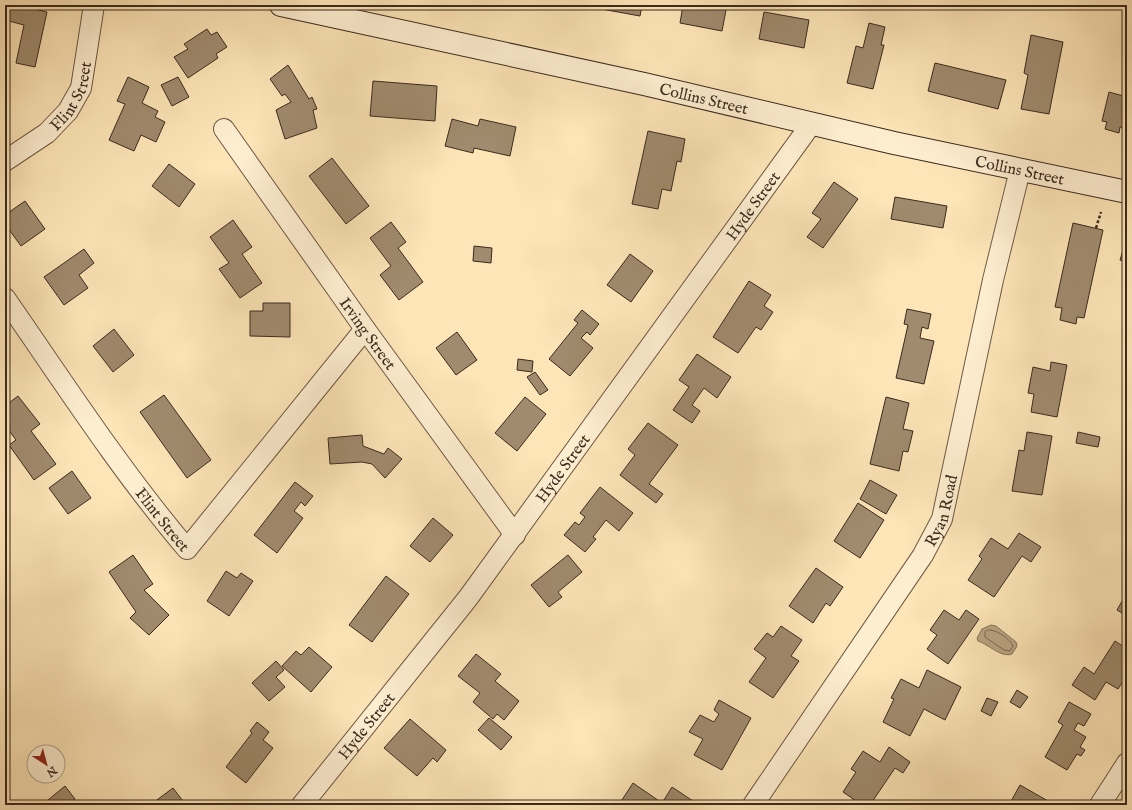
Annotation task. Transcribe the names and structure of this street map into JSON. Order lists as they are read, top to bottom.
{
  "streets": {
    "main road": ["Collins Street"],
    "street": [
      "Flint Street",
      "Hyde Street",
      "Irving Street",
      "Ryan Road"
    ]
  },
  "crossings": [
    ["Flint Street", "Irving Street"],
    ["Collins Street", "Hyde Street"],
    ["Collins Street", "Ryan Road"],
    ["Hyde Street", "Irving Street"]
  ],
  "north": "bottom right"
}
